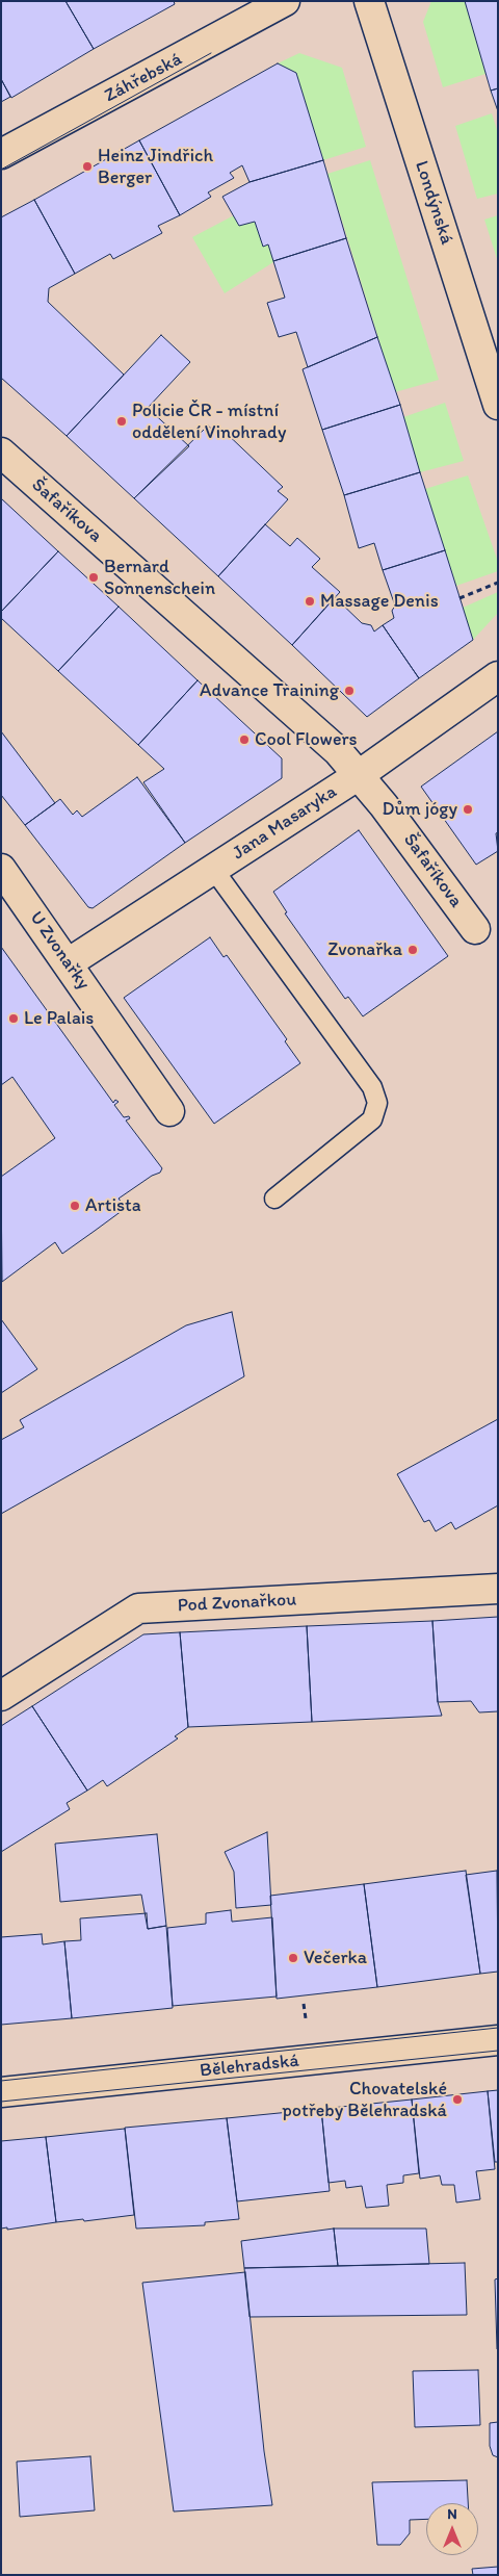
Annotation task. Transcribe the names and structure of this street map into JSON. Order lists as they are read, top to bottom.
{
  "streets": {
    "street": [
      "Záhřebská",
      "Londýnská",
      "Šafaříkova",
      "Jana Masaryka",
      "U Zvonařky",
      "Pod Zvonařkou",
      "Bělehradská"
    ]
  },
  "crossings": [
    ["Šafaříkova", "Jana Masaryka"],
    ["Jana Masaryka", "U Zvonařky"]
  ],
  "places": [
    "Heinz Jindřich Berger",
    "Policie ČR - místní oddělení Vinohrady",
    "Bernard Sonnenschein",
    "Massage Denis",
    "Advance Training",
    "Cool Flowers",
    "Dům jógy",
    "Zvonařka",
    "Le Palais",
    "Artista",
    "Večerka",
    "Chovatelské potřeby Bělehradská"
  ],
  "north": "top"
}
